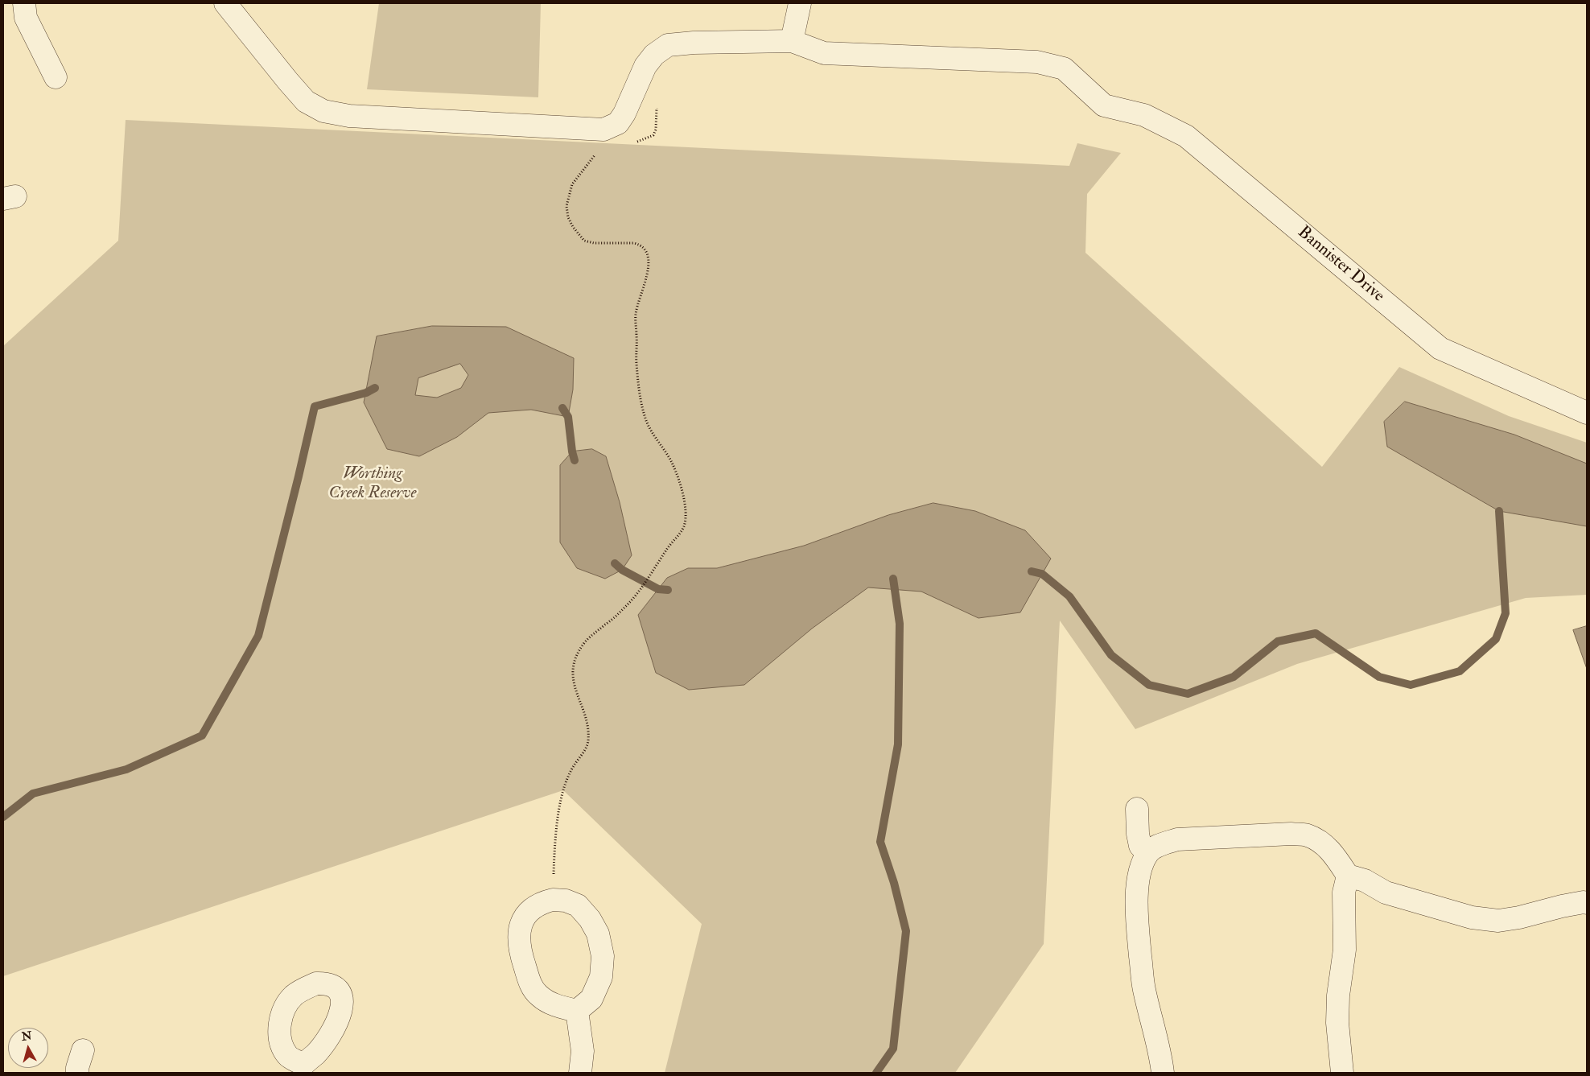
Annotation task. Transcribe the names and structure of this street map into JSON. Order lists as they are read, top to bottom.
{
  "streets": {
    "street": ["Bannister Drive"]
  },
  "parks": ["Worthing Creek Reserve"],
  "north": "top"
}
